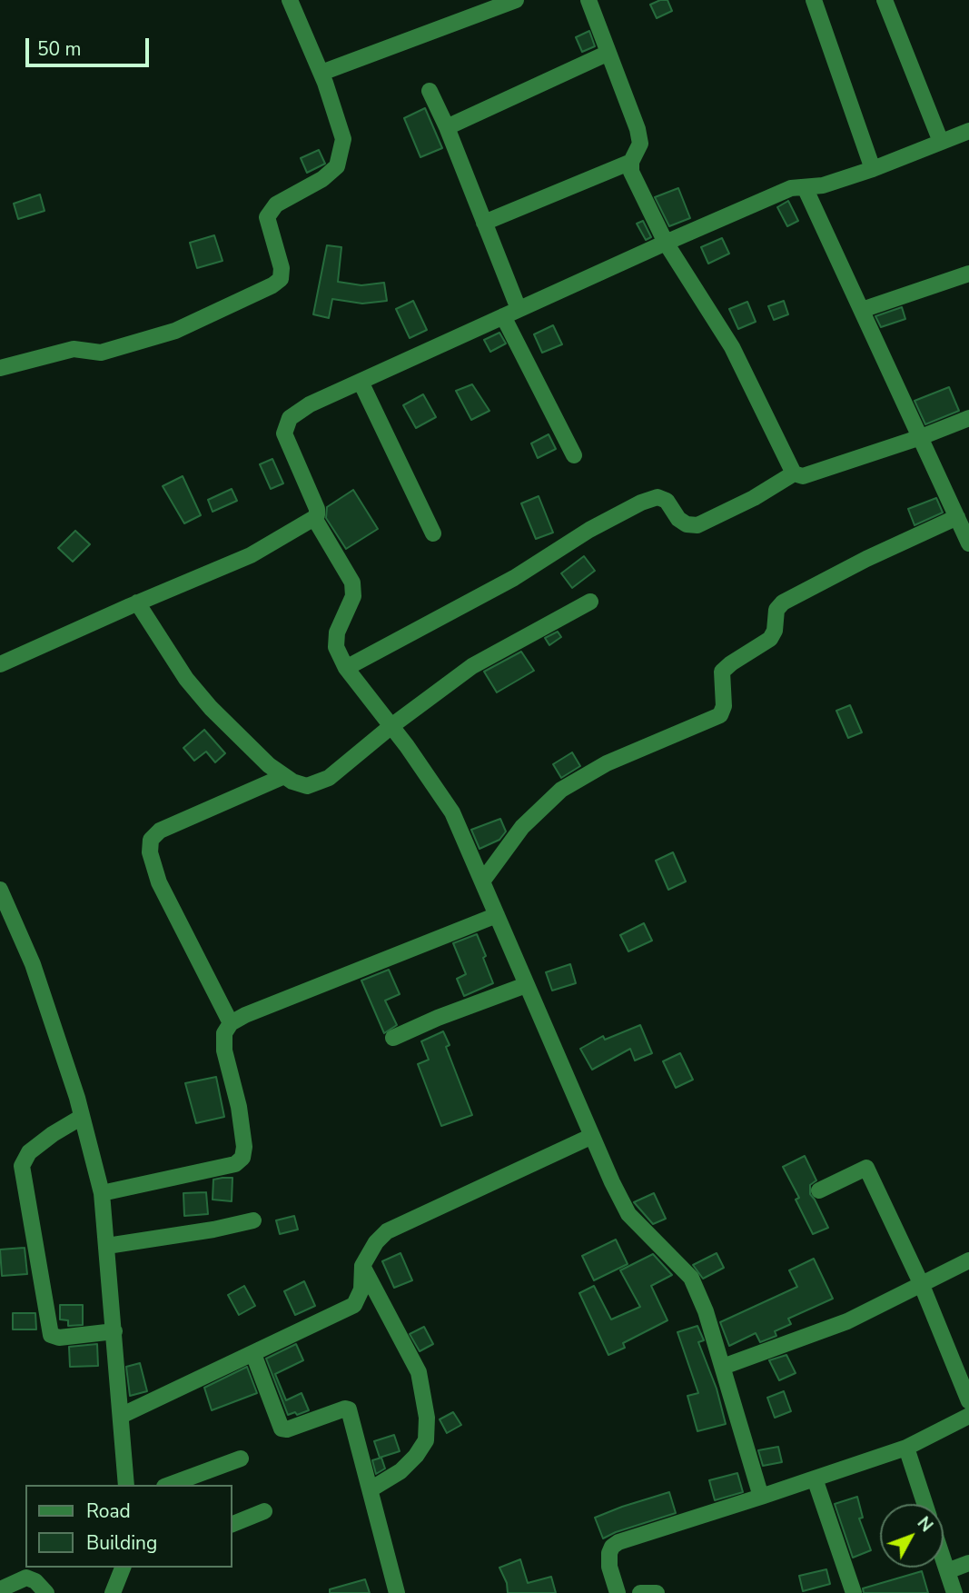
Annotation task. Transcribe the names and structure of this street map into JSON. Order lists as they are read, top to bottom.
{
  "legend": ["Road", "Building"],
  "scale_bar": "50 m",
  "north": "top right"
}
